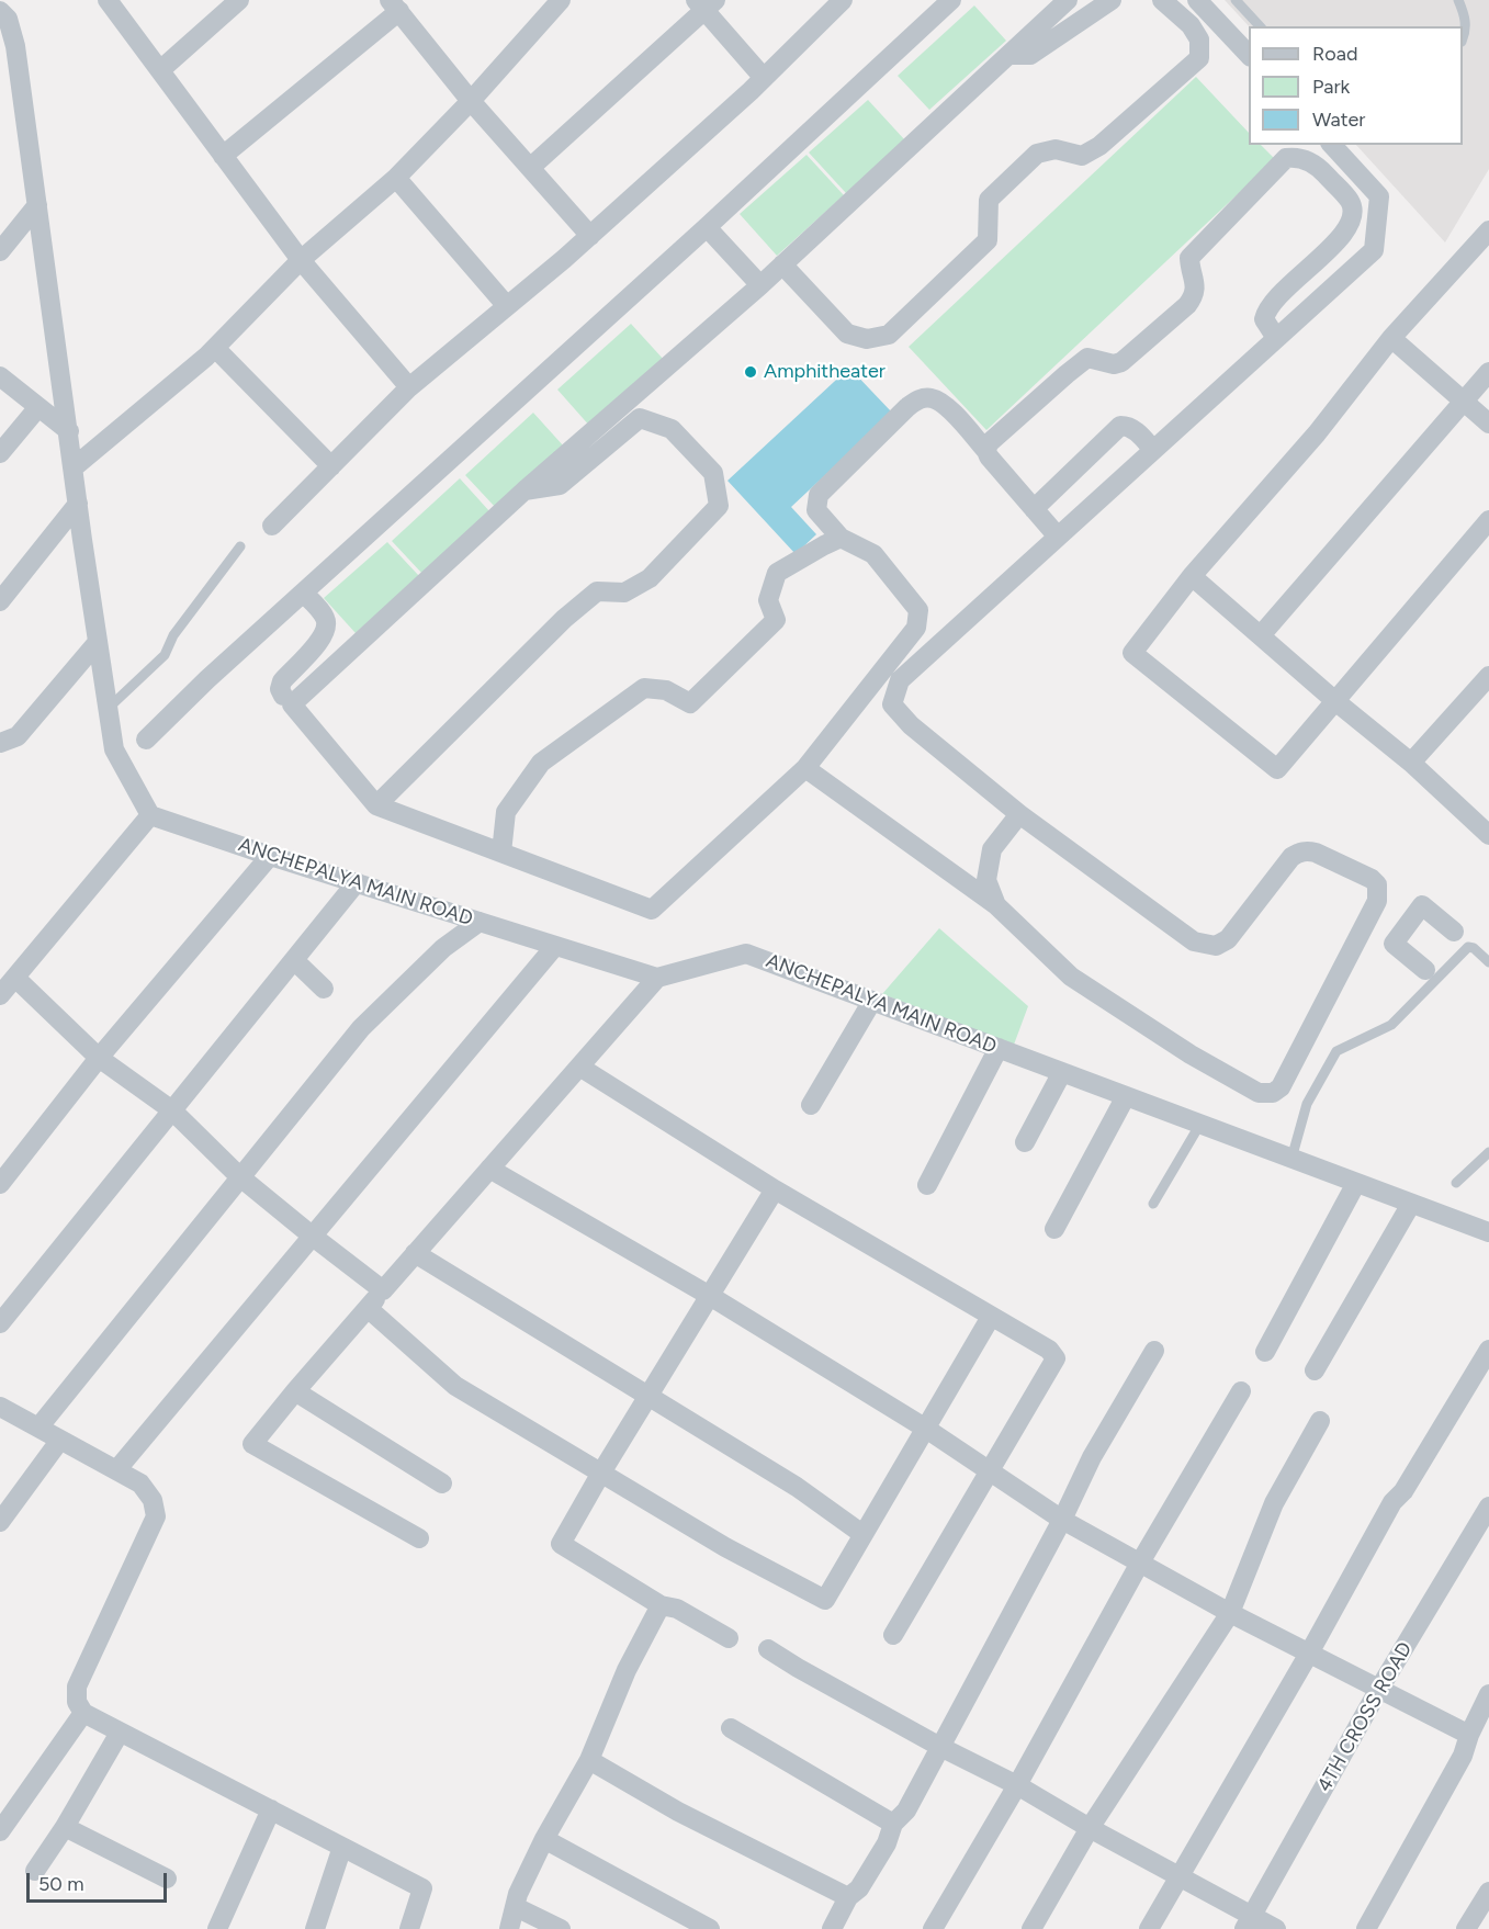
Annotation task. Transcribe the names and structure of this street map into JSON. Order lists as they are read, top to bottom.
{
  "streets": {
    "street": ["ANCHEPALYA MAIN ROAD", "4TH CROSS ROAD"]
  },
  "places": ["Amphitheater"],
  "legend": ["Road", "Park", "Water"],
  "scale_bar": "50 m"
}
